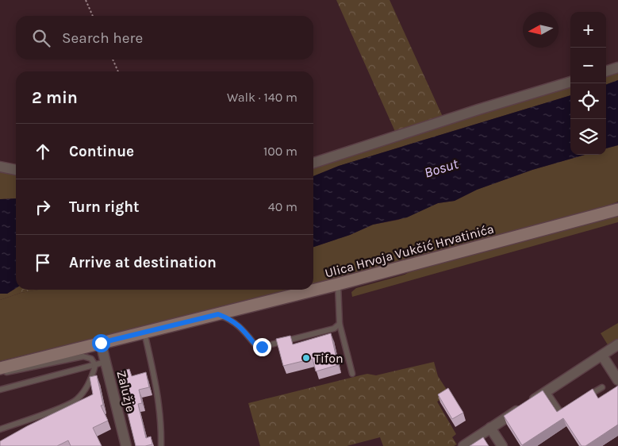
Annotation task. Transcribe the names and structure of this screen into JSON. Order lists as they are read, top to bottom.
{
  "streets": {
    "main road": ["Ulica Hrvoja Vukčić Hrvatinića"],
    "street": ["Zalužje"]
  },
  "crossings": [
    ["Ulica Hrvoja Vukčić Hrvatinića", "Zalužje"]
  ],
  "water": ["Bosut"],
  "places": ["Tifon"],
  "north": "left",
  "page": {
    "map_buttons": ["+", "−"],
    "search": "Search here",
    "heading": ["2 min", "Walk · 140 m"],
    "list": [
      ["Continue", "100 m"],
      ["Turn right", "40 m"],
      "Arrive at destination"
    ]
  }
}
